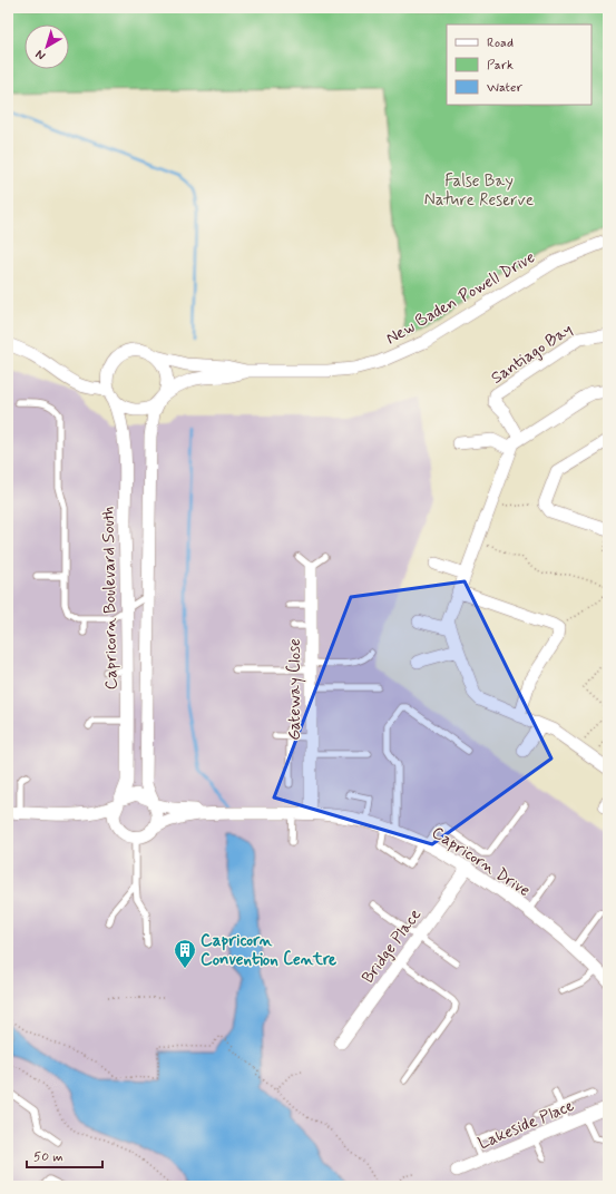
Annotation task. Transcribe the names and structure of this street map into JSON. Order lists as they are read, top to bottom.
{
  "streets": {
    "street": [
      "New Baden Powell Drive",
      "Santiago Bay",
      "Capricorn Boulevard South",
      "Gateway Close",
      "Capricorn Drive",
      "Bridge Place",
      "Lakeside Place"
    ]
  },
  "crossings": [
    ["New Baden Powell Drive", "Capricorn Boulevard South"],
    ["Capricorn Boulevard South", "Capricorn Drive"],
    ["Gateway Close", "Capricorn Drive"],
    ["Capricorn Drive", "Bridge Place"]
  ],
  "parks": ["False Bay Nature Reserve"],
  "places": {
    "building": ["Capricorn Convention Centre"]
  },
  "legend": ["Road", "Park", "Water"],
  "scale_bar": "50 m",
  "north": "bottom left"
}
